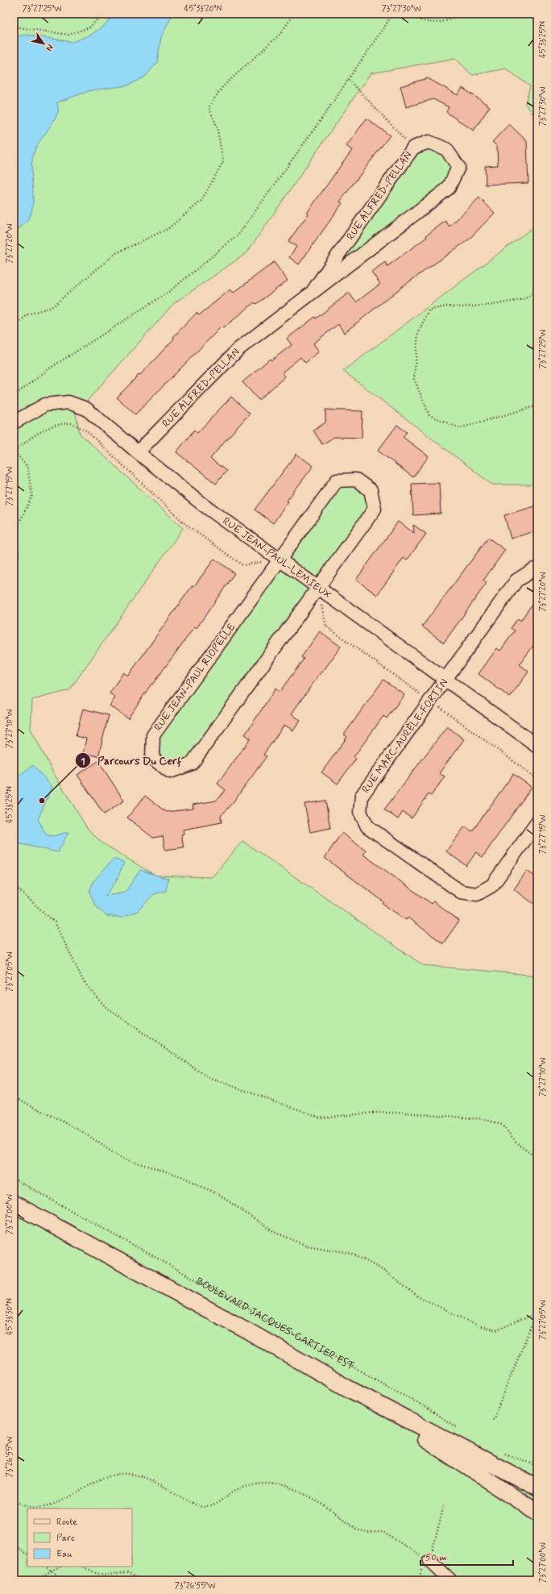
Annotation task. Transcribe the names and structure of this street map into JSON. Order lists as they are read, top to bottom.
{
  "streets": {
    "main road": ["BOULEVARD JACQUES-CARTIER EST"],
    "street": [
      "RUE ALFRED-PELLAN",
      "RUE JEAN-PAUL-LEMIEUX",
      "RUE JEAN-PAUL RIOPELLE",
      "RUE MARC-AURÈLE-FORTIN"
    ]
  },
  "crossings": [
    ["RUE ALFRED-PELLAN", "RUE JEAN-PAUL-LEMIEUX"],
    ["RUE JEAN-PAUL-LEMIEUX", "RUE JEAN-PAUL RIOPELLE"],
    ["RUE JEAN-PAUL-LEMIEUX", "RUE MARC-AURÈLE-FORTIN"]
  ],
  "places": ["Parcours Du Cerf"],
  "legend": ["Route", "Parc", "Eau"],
  "scale_bar": "50 m",
  "north": "bottom right",
  "coordinates": [
    "73°27'25\"W",
    "45°33'20\"N",
    "73°27'30\"W",
    "45°33'25\"N",
    "73°27'20\"W",
    "73°27'15\"W",
    "73°27'10\"W",
    "73°27'05\"W",
    "73°27'00\"W",
    "45°33'30\"N",
    "73°26'55\"W"
  ]
}
